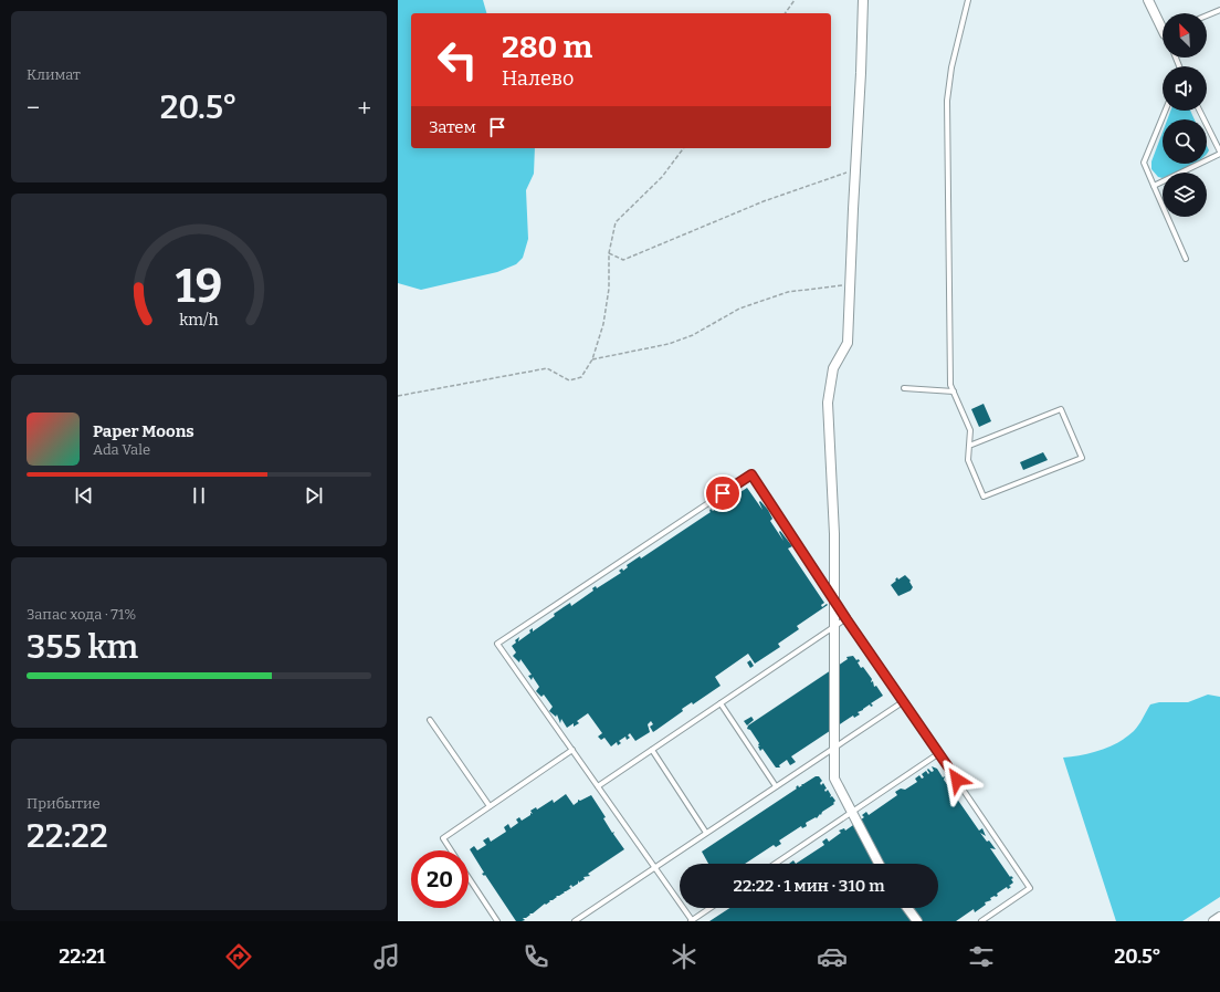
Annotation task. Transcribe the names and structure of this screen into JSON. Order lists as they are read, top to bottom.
{
  "north": "top left",
  "page": {
    "tile": [
      "Климат",
      ["Запас хода · 71%", "355 km"],
      ["Прибытие", "22:22"]
    ],
    "turn": ["280 m", "Налево"],
    "heat": ["−", "20.5°", "+"],
    "then": "Затем",
    "song": ["Paper Moons", "Ada Vale"],
    "limit": "20",
    "trip": "22:22 · 1 мин · 310 m",
    "tabs": ["22:21", "20.5°"],
    "gauge": ["19", "km/h"]
  }
}
